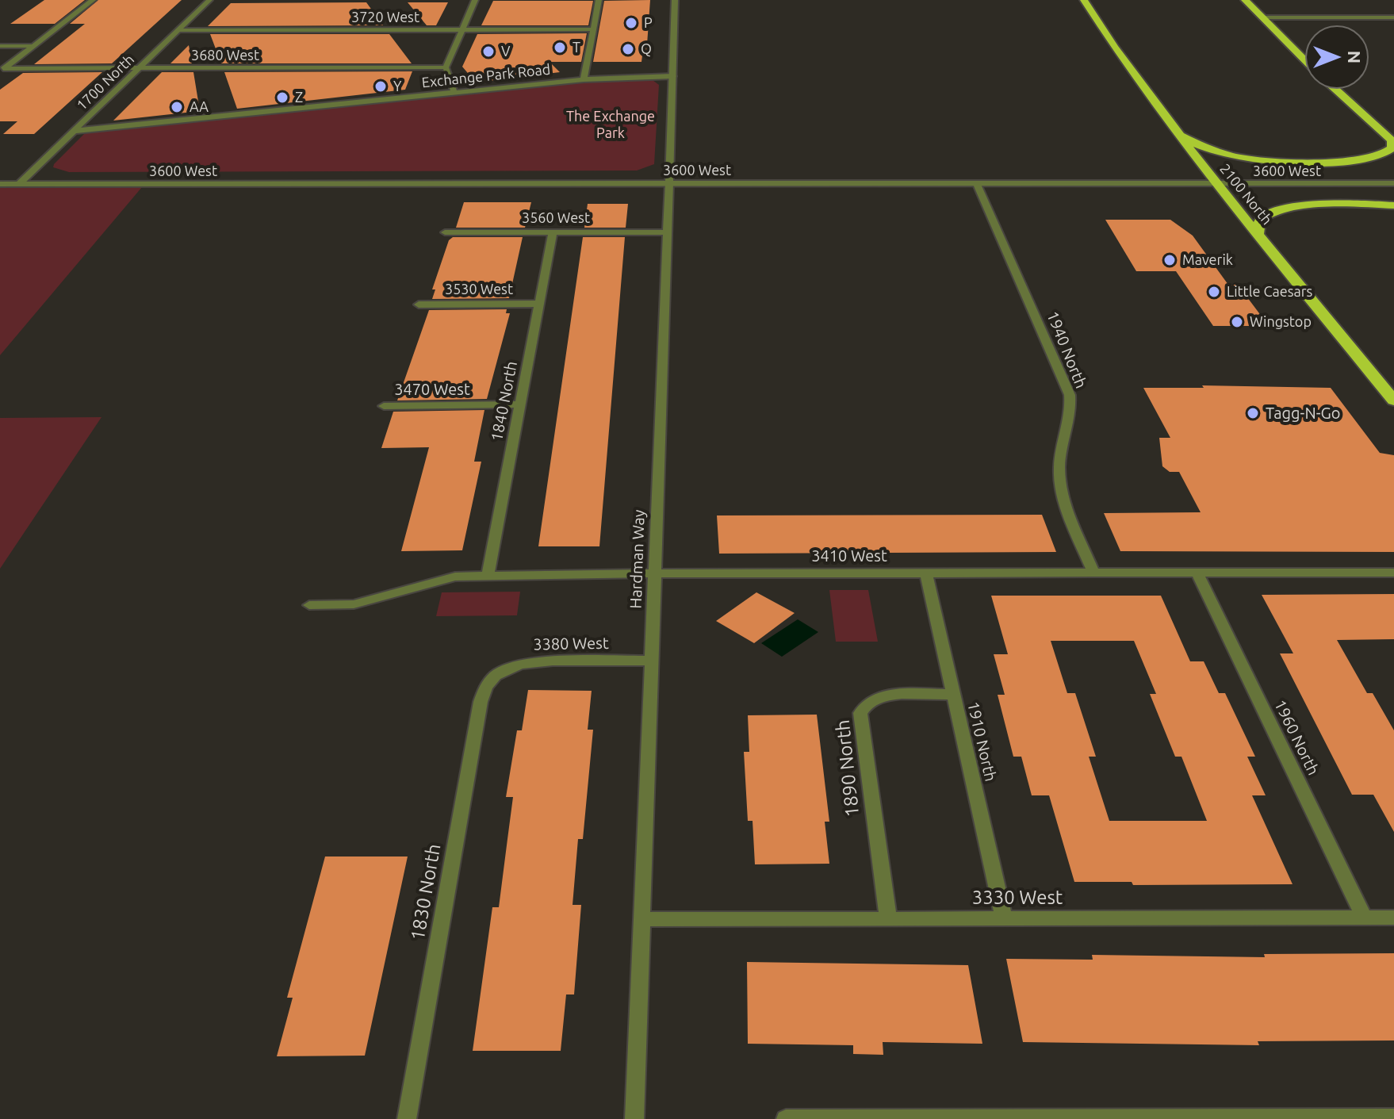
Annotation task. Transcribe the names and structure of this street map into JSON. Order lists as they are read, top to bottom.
{
  "streets": {
    "highway": ["2100 North"],
    "street": [
      "3720 West",
      "3680 West",
      "Exchange Park Road",
      "1700 North",
      "3600 West",
      "3560 West",
      "3530 West",
      "1940 North",
      "3470 West",
      "1840 North",
      "3410 West",
      "Hardman Way",
      "3380 West",
      "1960 North",
      "1910 North",
      "1890 North",
      "1830 North",
      "3330 West"
    ]
  },
  "crossings": [
    ["3720 West", "1700 North"],
    ["3680 West", "1700 North"],
    ["Exchange Park Road", "1700 North"],
    ["Exchange Park Road", "Hardman Way"],
    ["1700 North", "3600 West"],
    ["3600 West", "2100 North"],
    ["3600 West", "1940 North"],
    ["3600 West", "Hardman Way"],
    ["3560 West", "1840 North"],
    ["3560 West", "Hardman Way"],
    ["3530 West", "1840 North"],
    ["1940 North", "3410 West"],
    ["3470 West", "1840 North"],
    ["1840 North", "3410 West"],
    ["3410 West", "Hardman Way"],
    ["3410 West", "1960 North"],
    ["3410 West", "1910 North"],
    ["Hardman Way", "3380 West"],
    ["Hardman Way", "3330 West"],
    ["3380 West", "1830 North"],
    ["1960 North", "3330 West"],
    ["1910 North", "1890 North"],
    ["1910 North", "3330 West"],
    ["1890 North", "3330 West"]
  ],
  "parks": ["The Exchange Park"],
  "places": [
    "P",
    "T",
    "Q",
    "V",
    "Y",
    "Z",
    "AA",
    "Maverik",
    "Little Caesars",
    "Wingstop",
    "Tagg-N-Go"
  ],
  "north": "right"
}
